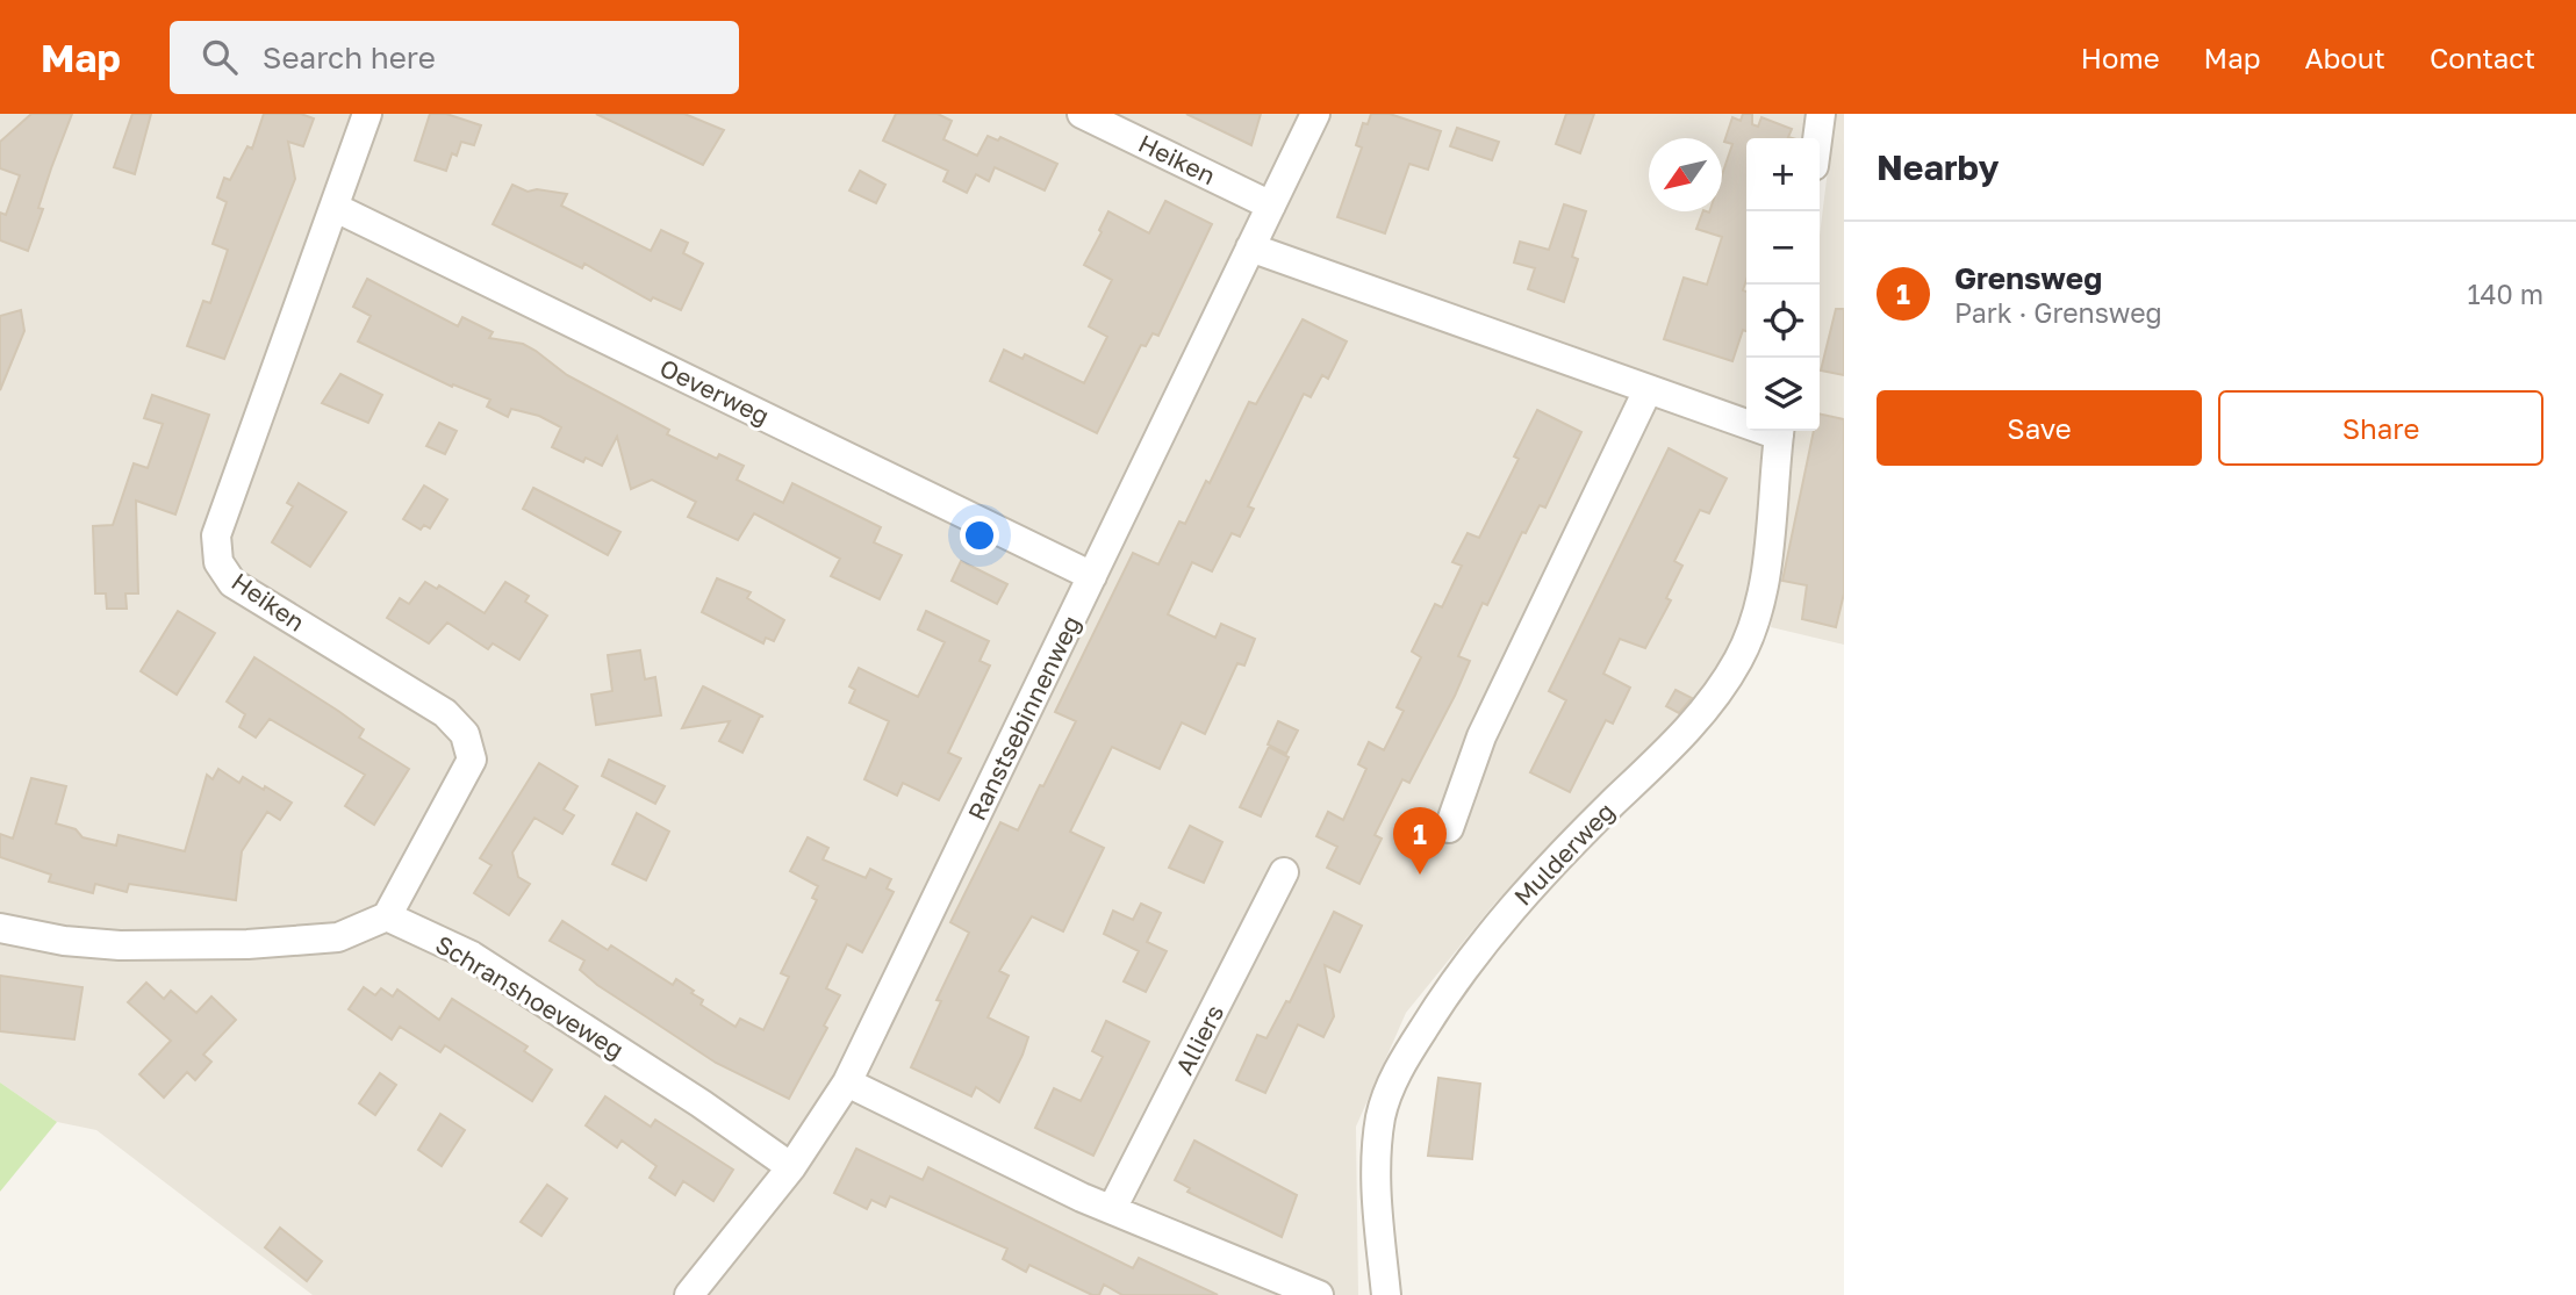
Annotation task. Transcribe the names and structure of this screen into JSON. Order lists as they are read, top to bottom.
{
  "streets": {
    "street": [
      "Heiken",
      "Oeverweg",
      "Ranstsebinnenweg",
      "Mulderweg",
      "Schranshoeveweg",
      "Alliers"
    ]
  },
  "crossings": [
    ["Heiken", "Oeverweg"],
    ["Heiken", "Ranstsebinnenweg"],
    ["Heiken", "Schranshoeveweg"],
    ["Oeverweg", "Ranstsebinnenweg"],
    ["Ranstsebinnenweg", "Schranshoeveweg"]
  ],
  "north": "bottom left",
  "page": {
    "header": "Map",
    "search": "Search here",
    "nav": [
      "Home",
      "Map",
      "About",
      "Contact"
    ],
    "heading": "Nearby",
    "map_buttons": ["+", "−"],
    "list": [
      {
        "mark": "1",
        "name": "Grensweg",
        "note": "Park · Grensweg",
        "value": "140 m"
      }
    ],
    "buttons": ["Save", "Share"],
    "pins": "1"
  }
}
